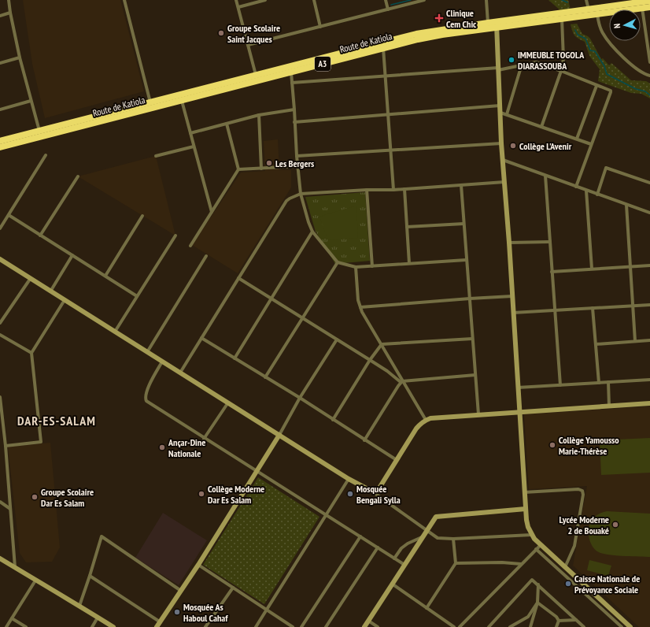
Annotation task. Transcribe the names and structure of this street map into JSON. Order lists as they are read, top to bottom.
{
  "streets": {
    "highway": ["Route de Katiola", "A3"]
  },
  "districts": ["DAR-ES-SALAM"],
  "places": {
    "health": ["Clinique Cem Chic"],
    "other": [
      "Groupe Scolaire Saint Jacques",
      "IMMEUBLE TOGOLA DIARASSOUBA",
      "Collège L'Avenir",
      "Les Bergers",
      "Collège Yamousso Marie-Thérèse",
      "Ançar-Dine Nationale",
      "Collège Moderne Dar Es Salam",
      "Mosquée Bengali Sylla",
      "Groupe Scolaire Dar Es Salam",
      "Lycée Moderne 2 de Bouaké",
      "Caisse Nationale de Prévoyance Sociale",
      "Mosquée As Haboul Cahaf"
    ]
  },
  "north": "left"
}
